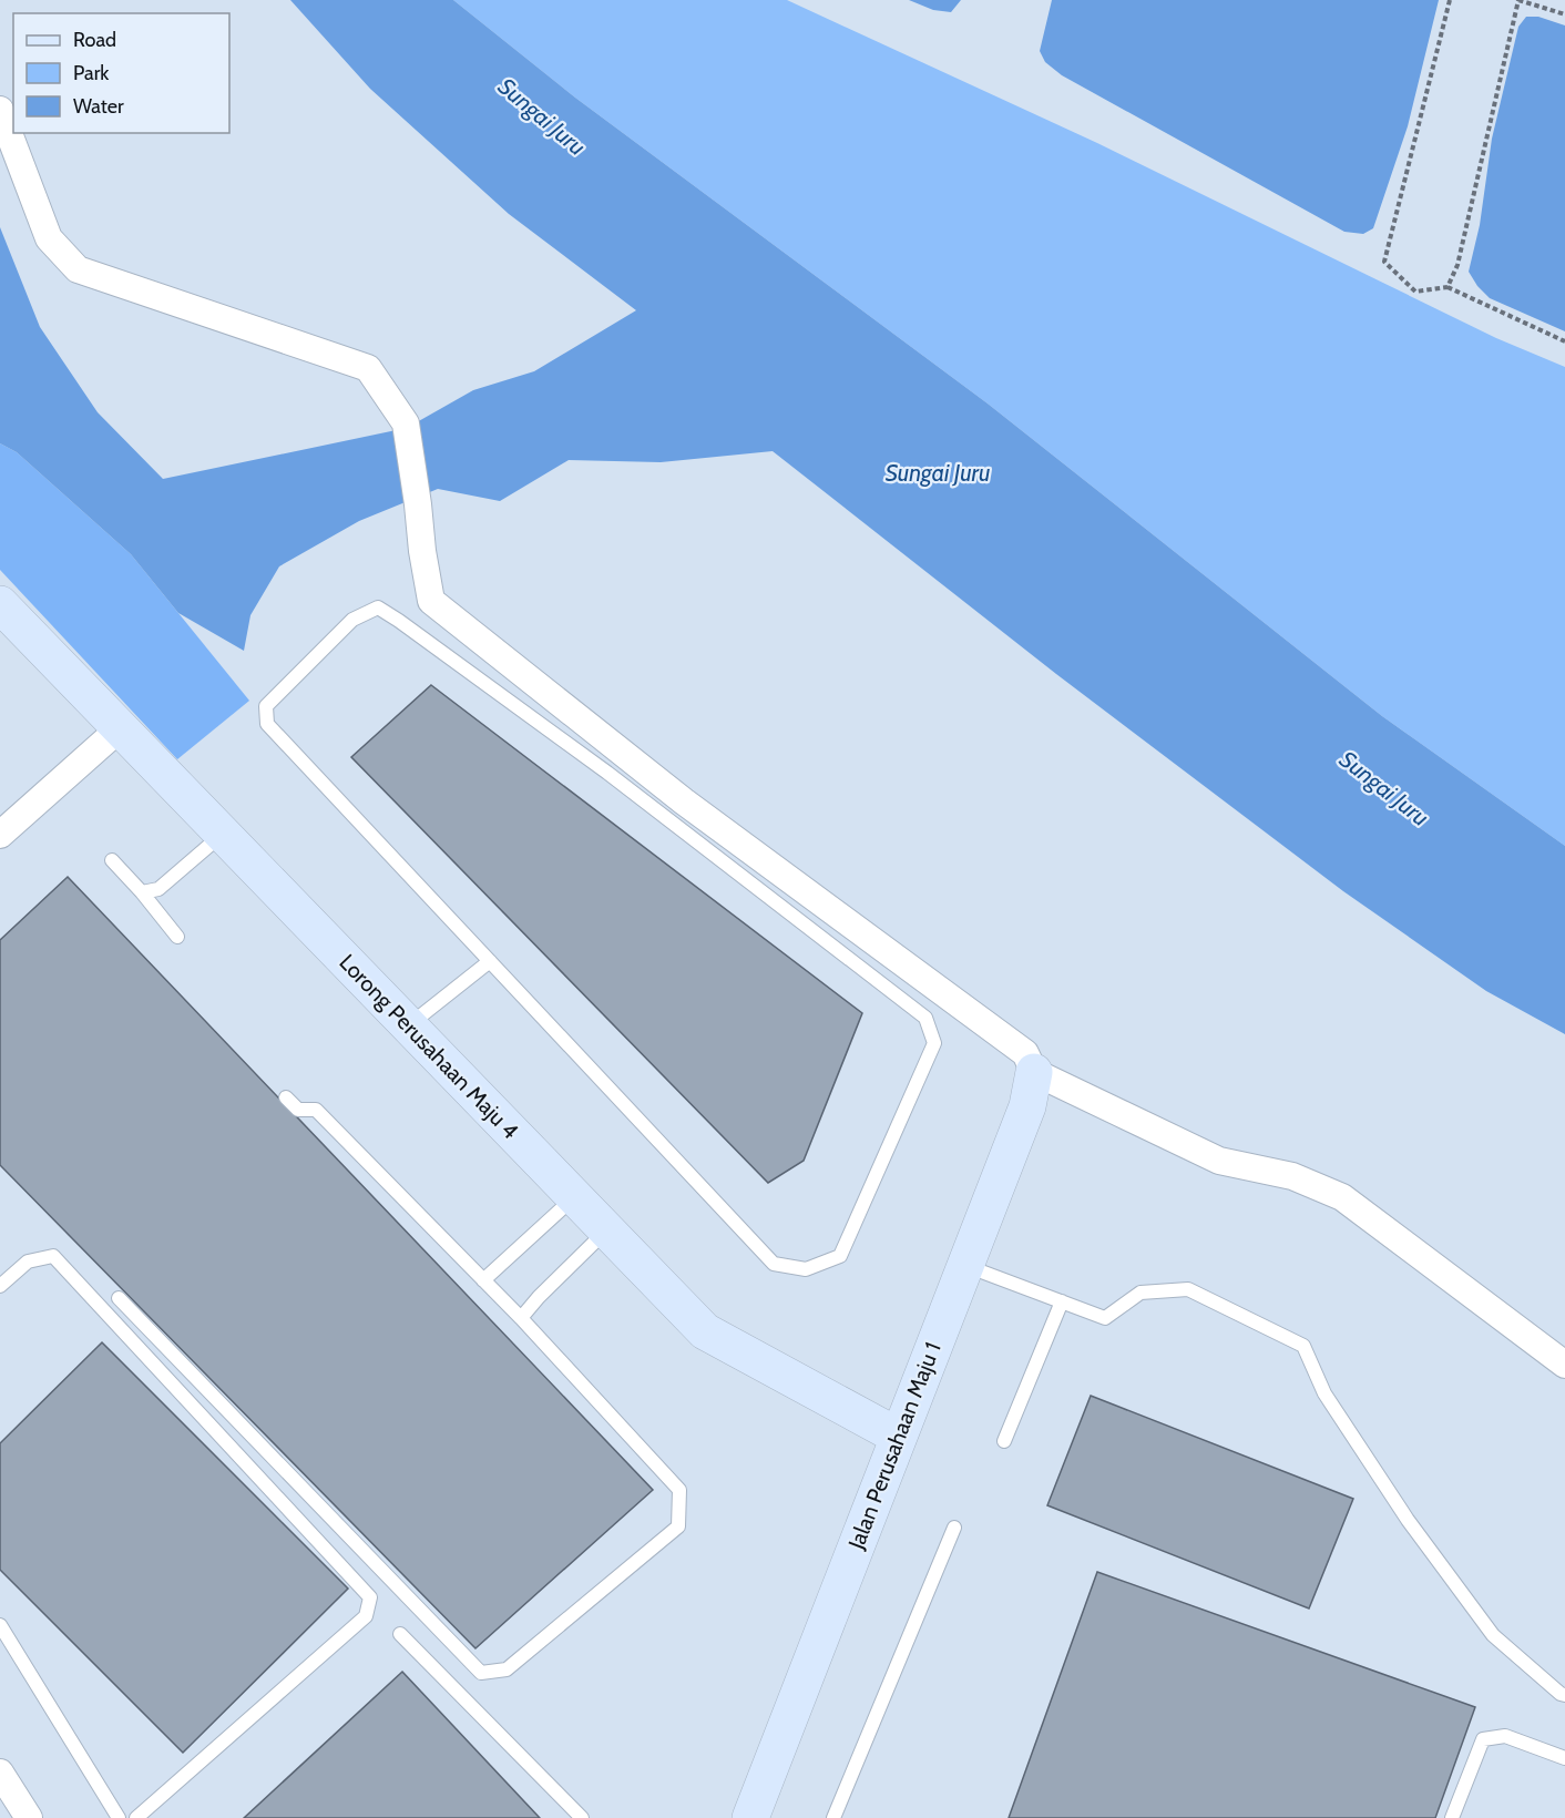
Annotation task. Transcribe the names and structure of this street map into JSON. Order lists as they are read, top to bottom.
{
  "streets": {
    "street": ["Lorong Perusahaan Maju 4", "Jalan Perusahaan Maju 1"]
  },
  "crossings": [
    ["Lorong Perusahaan Maju 4", "Jalan Perusahaan Maju 1"]
  ],
  "water": ["Sungai Juru"],
  "legend": ["Road", "Park", "Water"]
}
